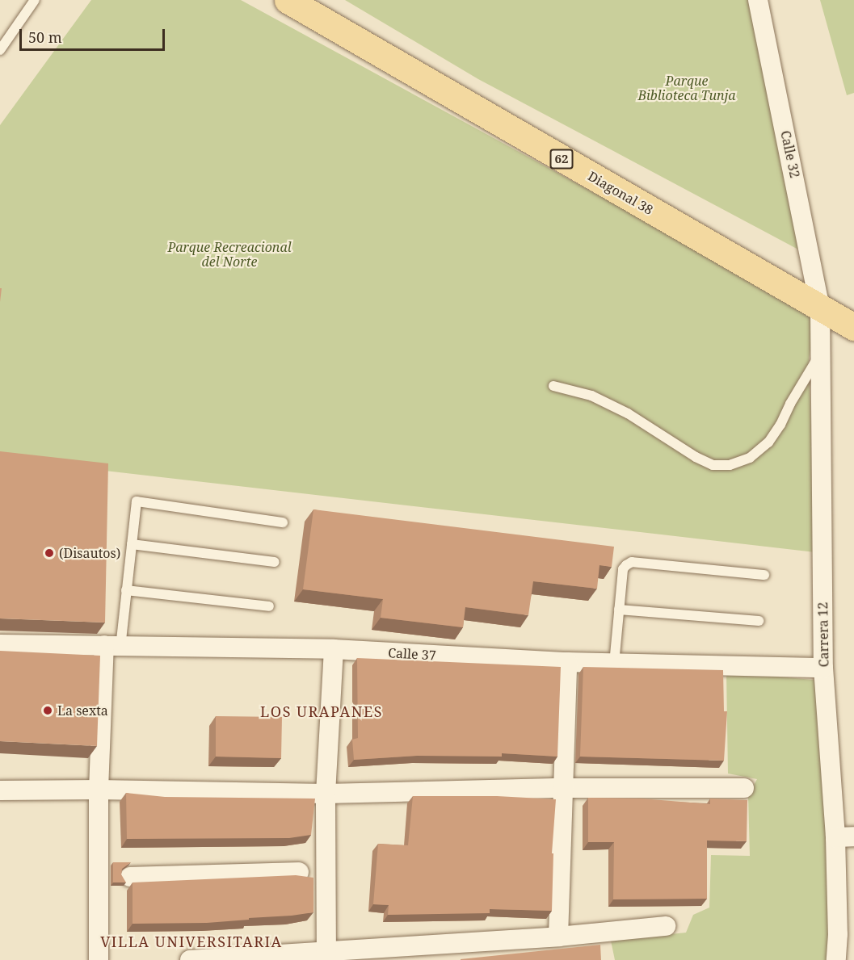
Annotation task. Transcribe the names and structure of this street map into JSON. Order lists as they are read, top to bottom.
{
  "streets": {
    "main road": ["62", "Diagonal 38"],
    "street": ["Calle 32", "Carrera 12", "Calle 37"]
  },
  "crossings": [
    ["Calle 32", "Diagonal 38"],
    ["Calle 32", "Carrera 12"],
    ["Diagonal 38", "Carrera 12"],
    ["Carrera 12", "Calle 37"]
  ],
  "districts": ["LOS URAPANES", "VILLA UNIVERSITARIA"],
  "parks": ["Parque Biblioteca Tunja", "Parque Recreacional del Norte"],
  "places": ["(Disautos)", "La sexta"],
  "scale_bar": "50 m"
}
